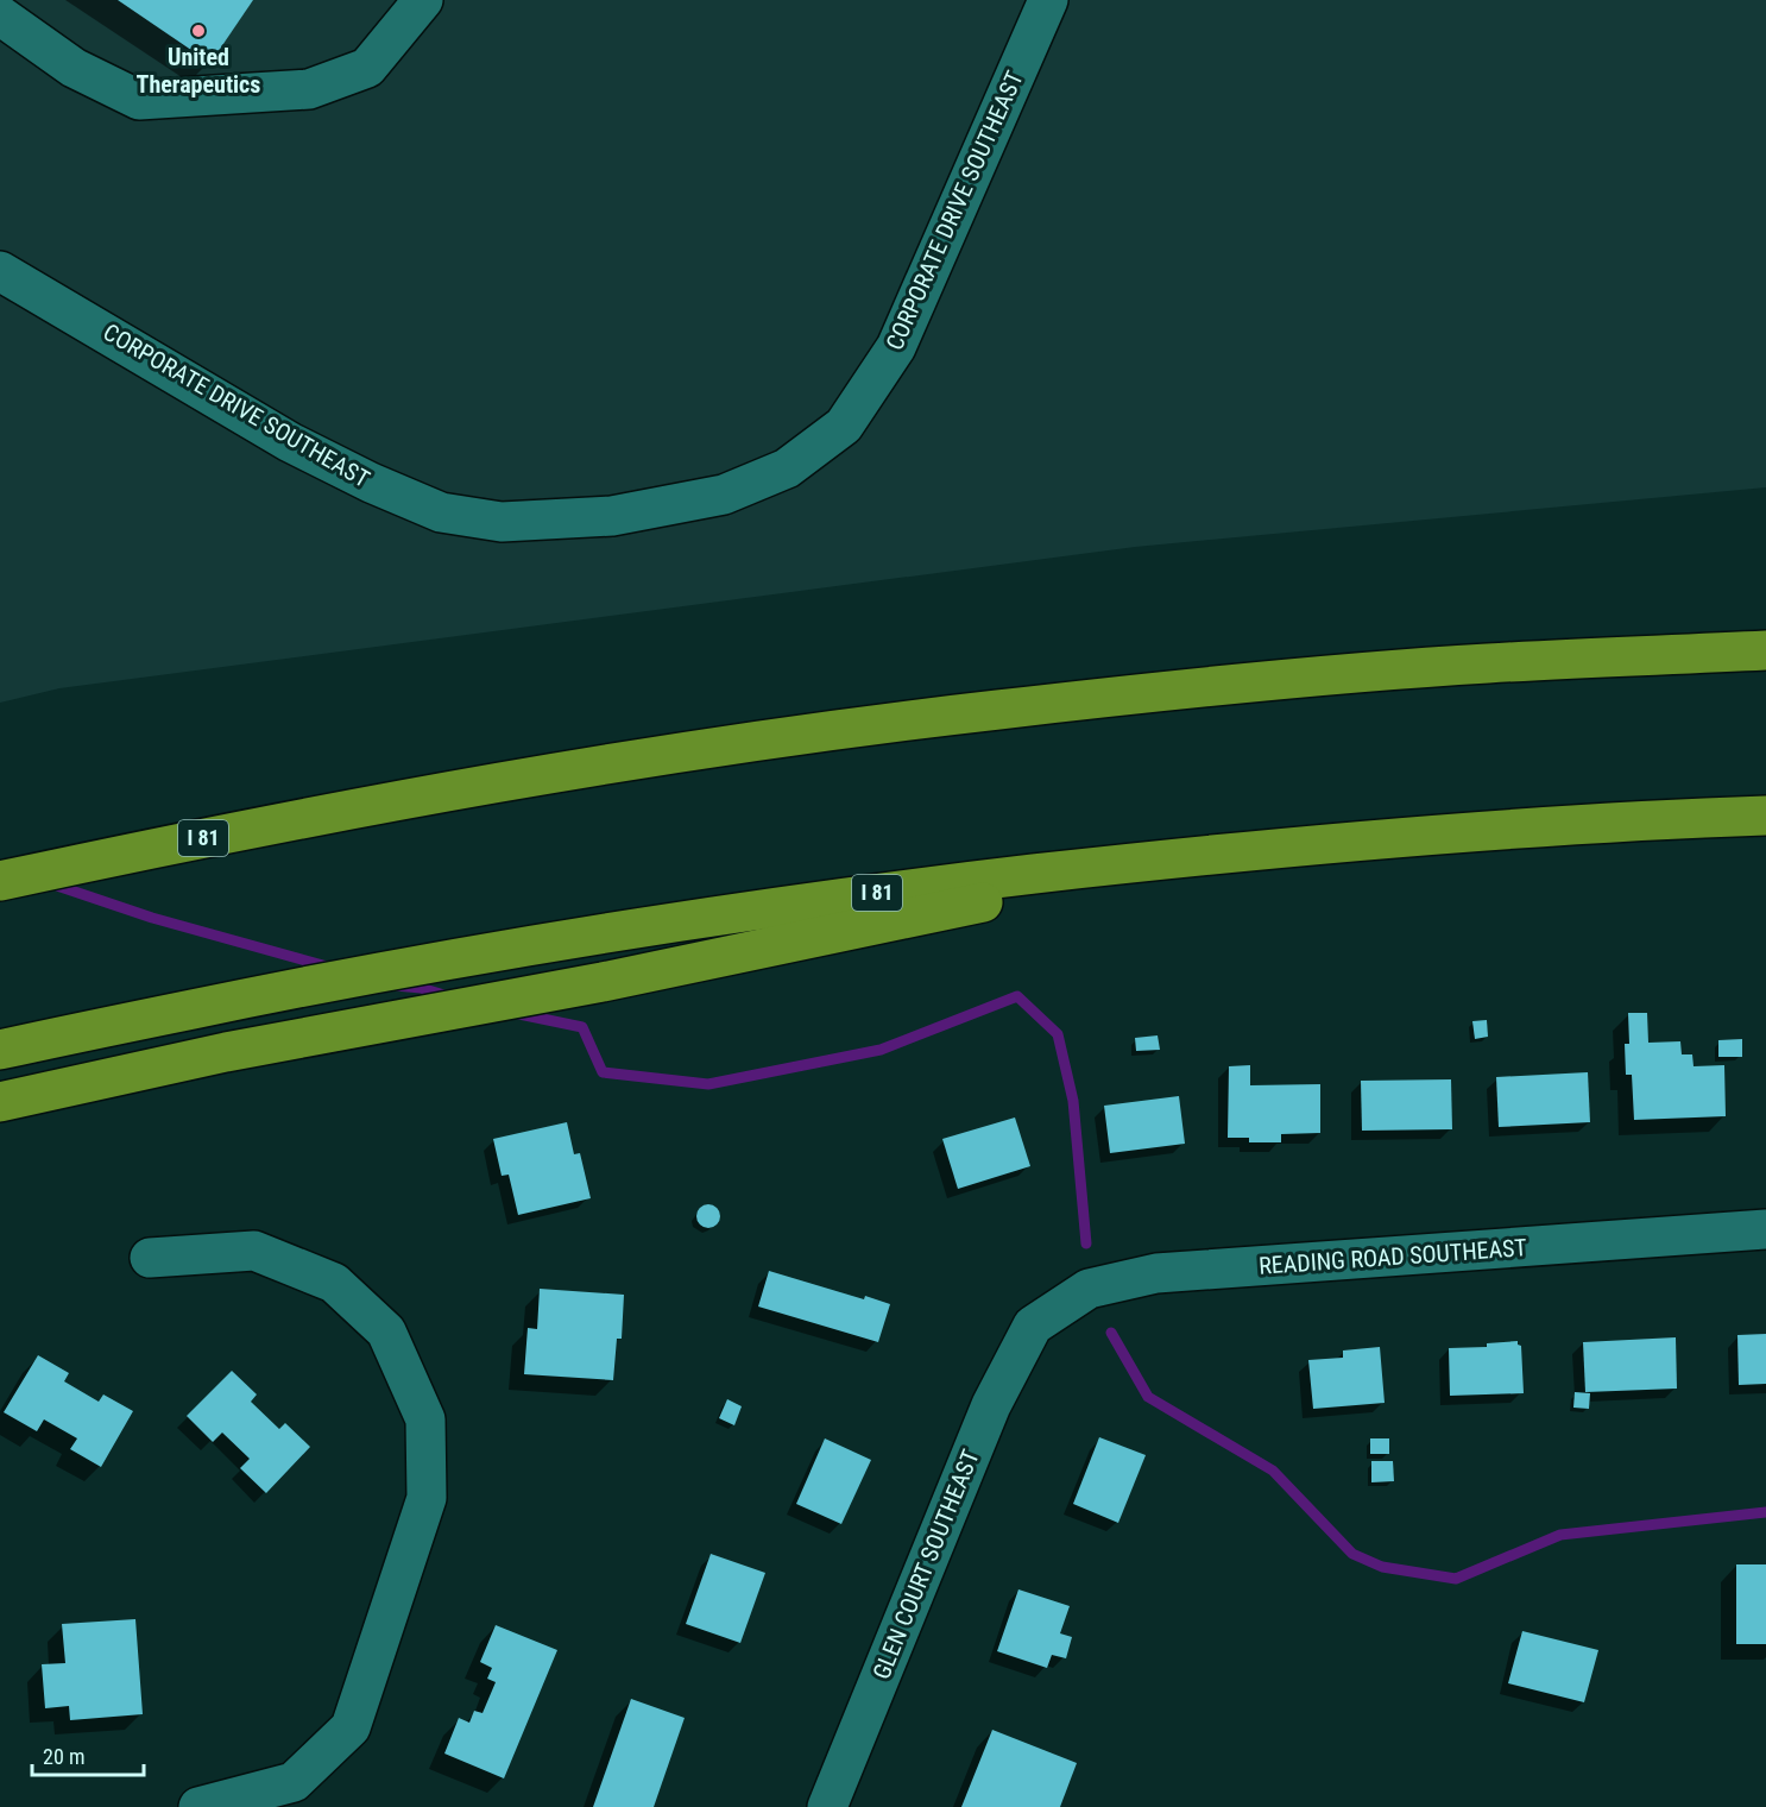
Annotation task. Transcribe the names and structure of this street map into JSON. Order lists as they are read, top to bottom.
{
  "streets": {
    "highway": ["I 81"],
    "street": ["CORPORATE DRIVE SOUTHEAST", "READING ROAD SOUTHEAST", "GLEN COURT SOUTHEAST"]
  },
  "crossings": [
    ["READING ROAD SOUTHEAST", "GLEN COURT SOUTHEAST"]
  ],
  "places": ["United Therapeutics"],
  "scale_bar": "20 m"
}
